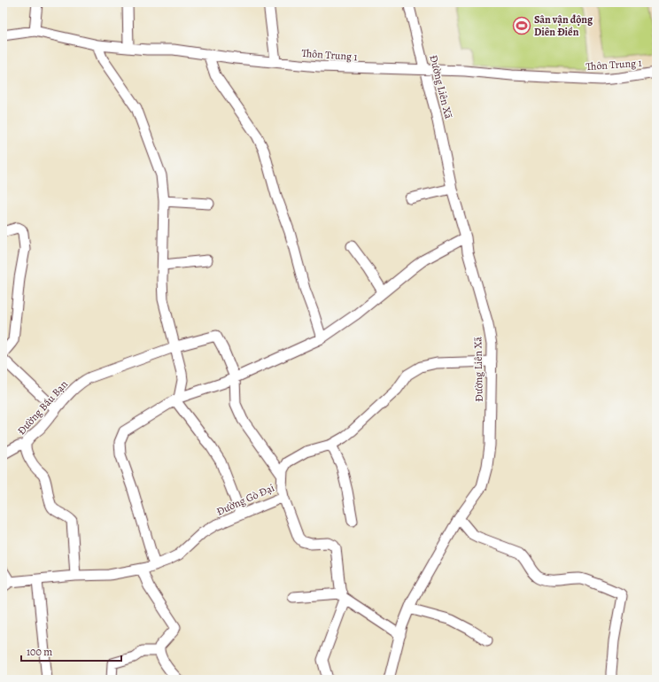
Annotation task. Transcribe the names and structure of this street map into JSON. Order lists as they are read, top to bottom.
{
  "streets": {
    "street": [
      "Thôn Trung 1",
      "Đường Liên Xã",
      "Đường Bầu Bạn",
      "Đường Gò Đại"
    ]
  },
  "crossings": [
    ["Thôn Trung 1", "Đường Liên Xã"],
    ["Đường Liên Xã", "Đường Gò Đại"],
    ["Đường Bầu Bạn", "Đường Gò Đại"]
  ],
  "places": {
    "sports": ["Sân vận động Diên Điền"]
  },
  "scale_bar": "100 m"
}
